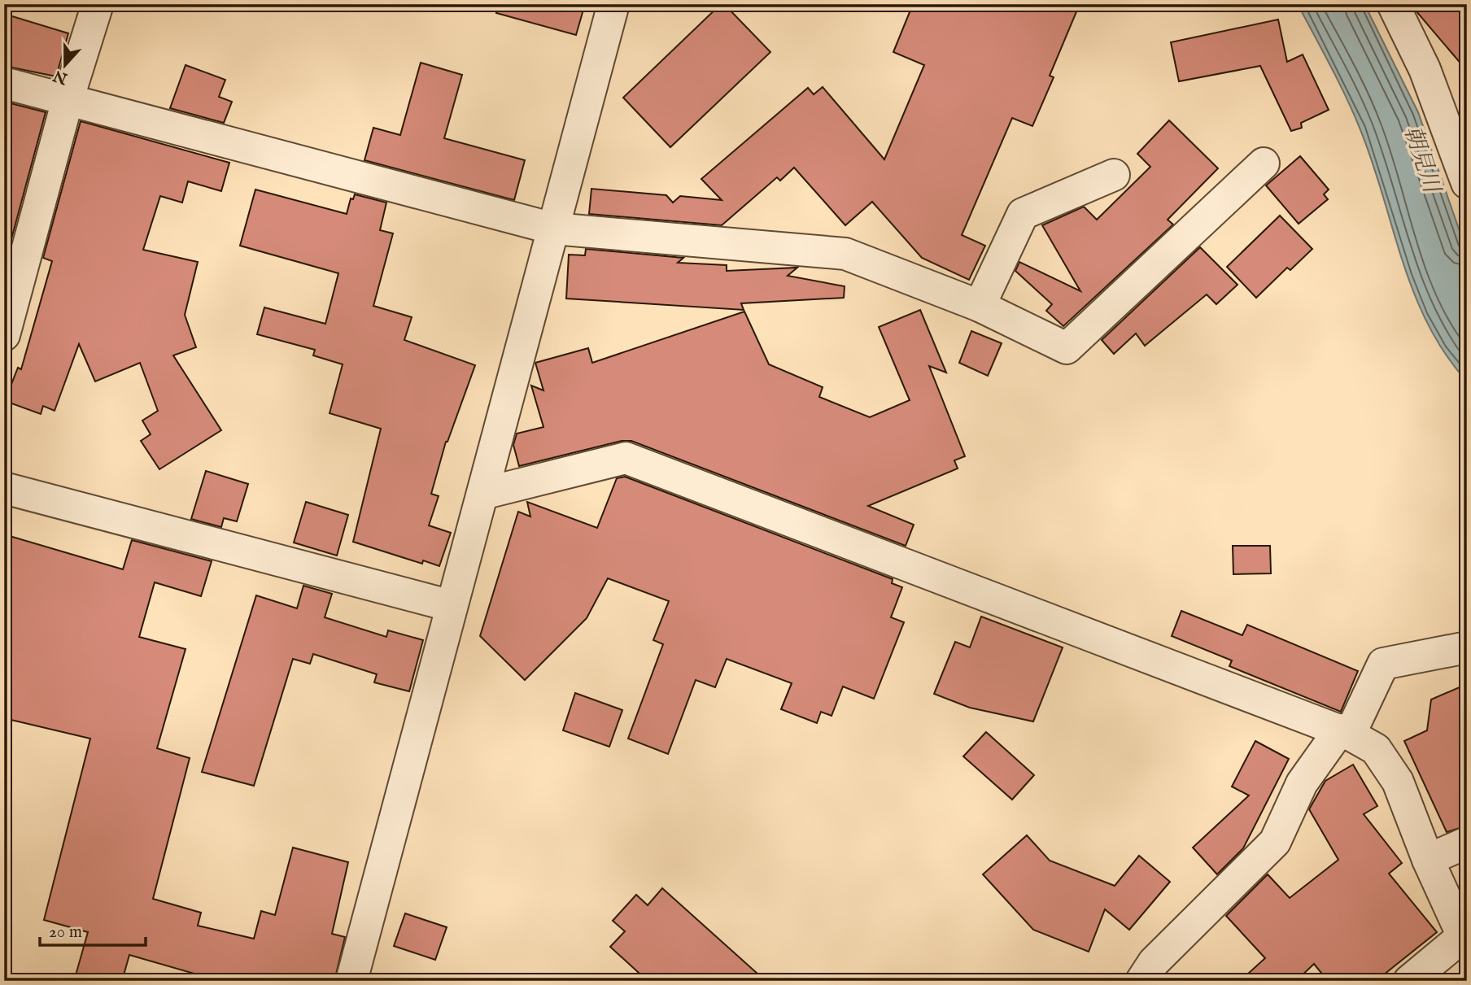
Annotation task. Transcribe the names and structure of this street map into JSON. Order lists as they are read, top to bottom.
{
  "water": ["朝見川"],
  "scale_bar": "20 m",
  "north": "bottom"
}
